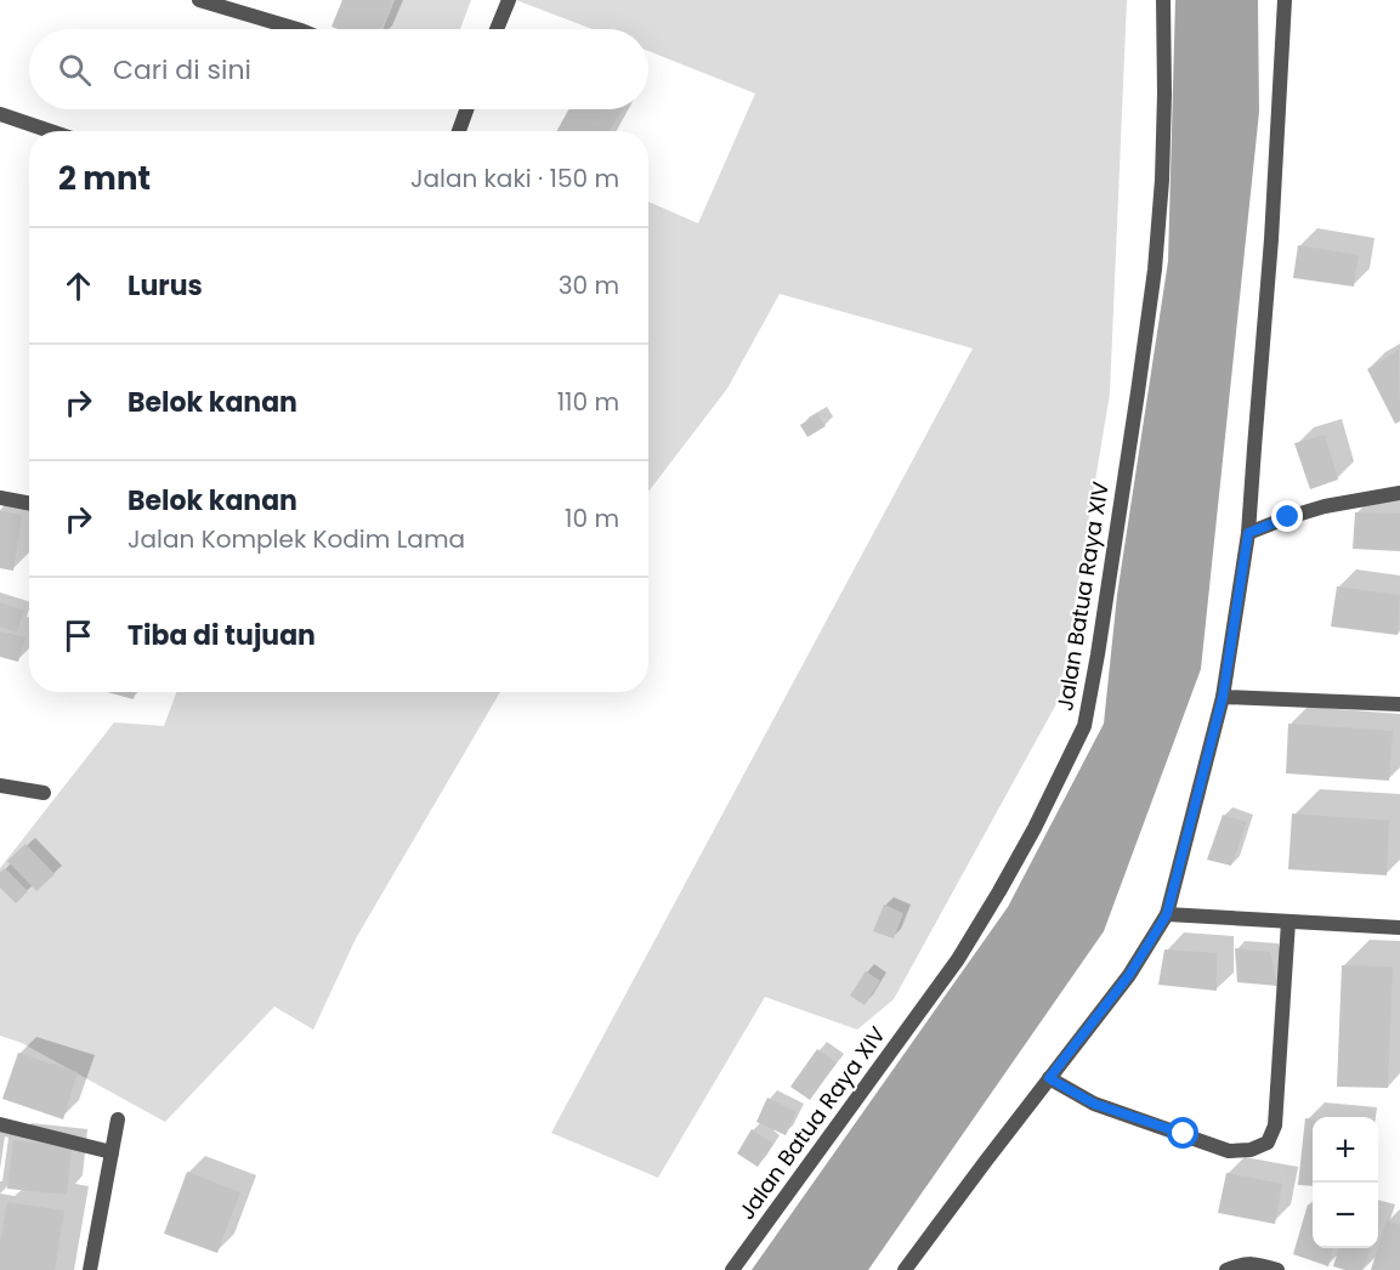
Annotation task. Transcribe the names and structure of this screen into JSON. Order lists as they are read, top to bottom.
{
  "streets": {
    "street": ["Jalan Batua Raya XIV"]
  },
  "page": {
    "search": "Cari di sini",
    "heading": ["2 mnt", "Jalan kaki · 150 m"],
    "list": [
      ["Lurus", "30 m"],
      ["Belok kanan", "110 m"],
      ["Belok kanan", "Jalan Komplek Kodim Lama", "10 m"],
      "Tiba di tujuan"
    ],
    "map_buttons": ["+", "−"]
  }
}
